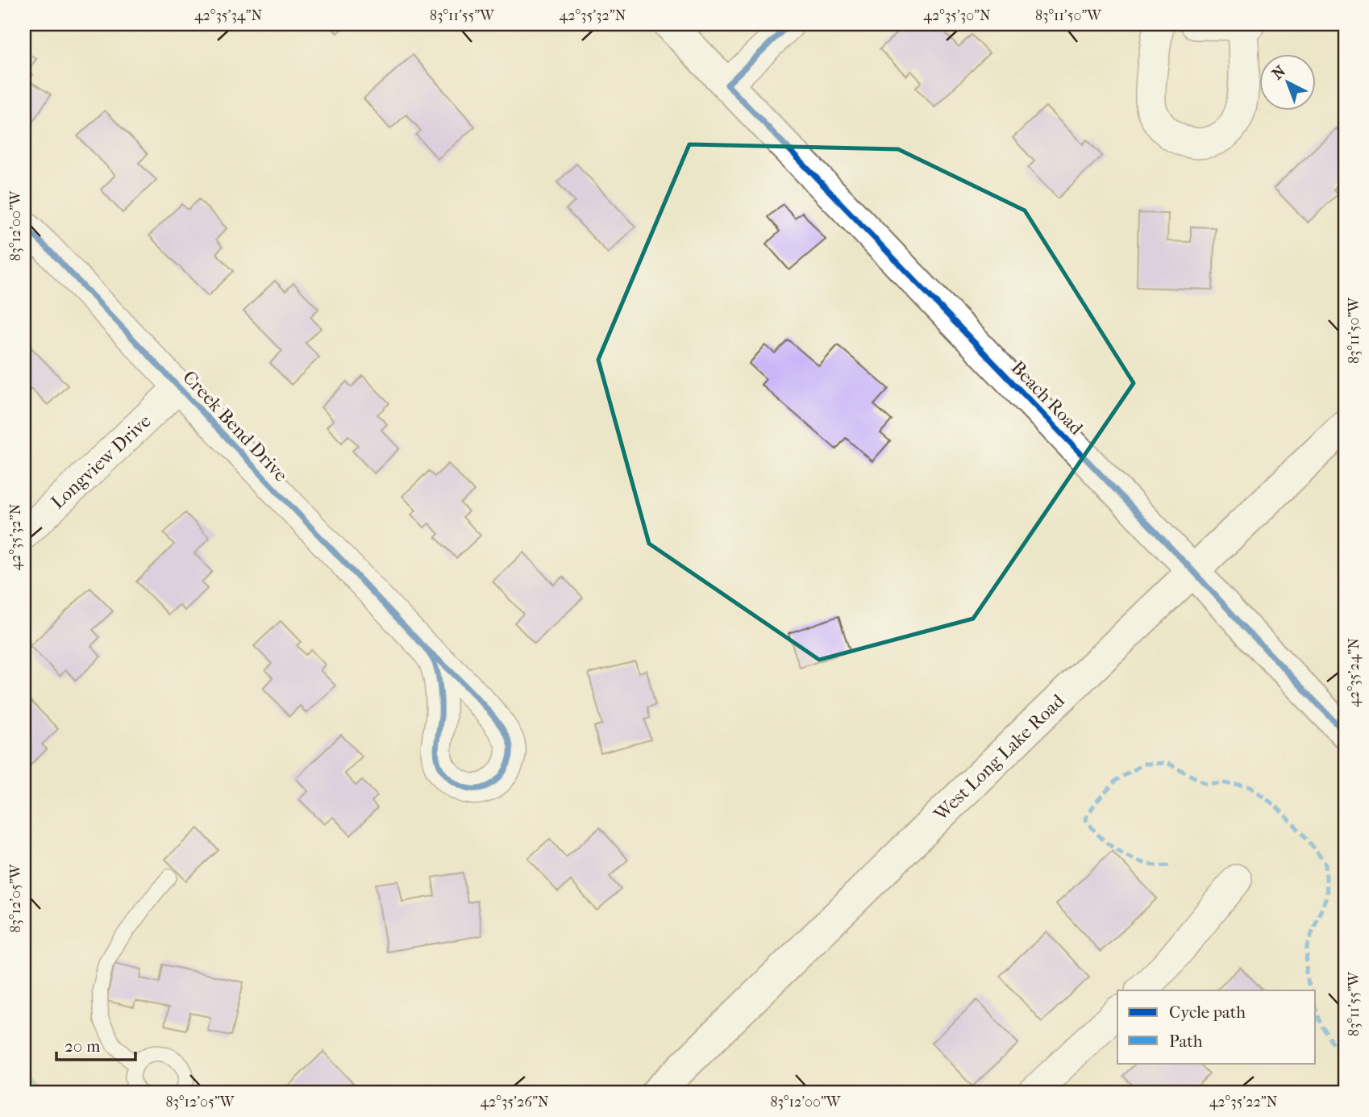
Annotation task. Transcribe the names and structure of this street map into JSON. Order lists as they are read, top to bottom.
{
  "streets": {
    "street": [
      "Beach Road",
      "Creek Bend Drive",
      "Longview Drive",
      "West Long Lake Road"
    ]
  },
  "crossings": [
    ["Beach Road", "West Long Lake Road"],
    ["Creek Bend Drive", "Longview Drive"]
  ],
  "legend": ["Cycle path", "Path"],
  "scale_bar": "20 m",
  "north": "top left",
  "coordinates": [
    "42°35'34\"N",
    "83°11'55\"W",
    "42°35'32\"N",
    "42°35'30\"N",
    "83°11'50\"W",
    "83°12'00\"W",
    "42°35'24\"N",
    "83°12'05\"W",
    "42°35'26\"N",
    "42°35'22\"N"
  ]
}
